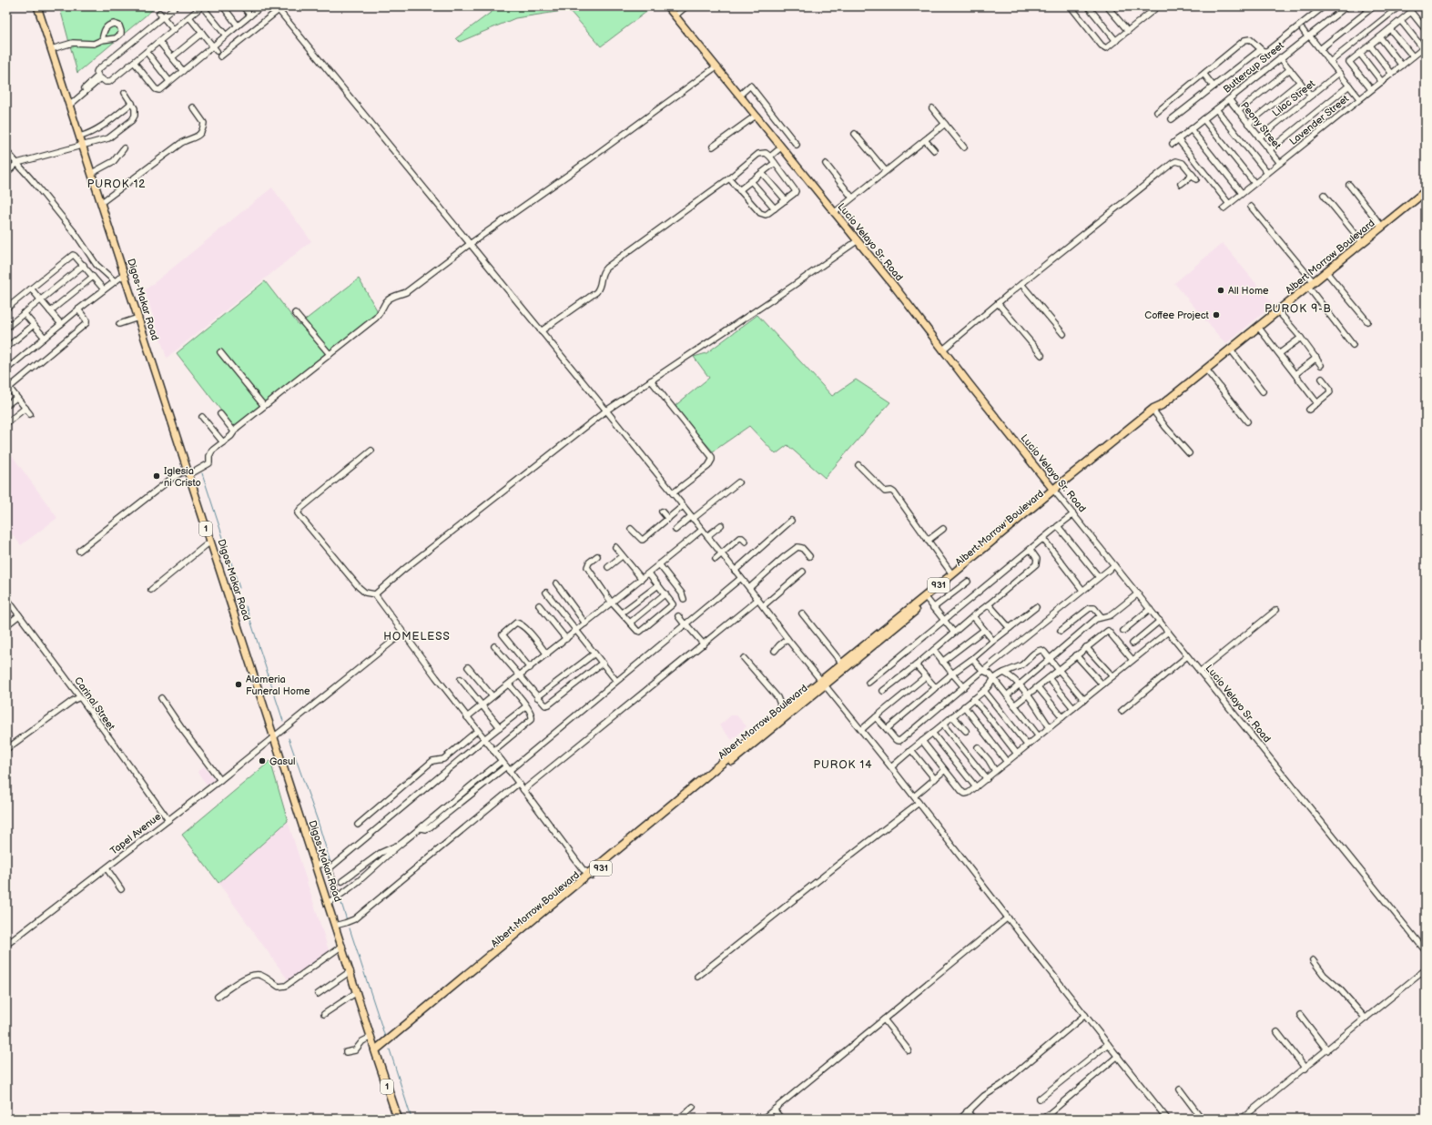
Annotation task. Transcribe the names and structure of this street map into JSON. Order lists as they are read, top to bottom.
{
  "streets": {
    "highway": [
      "Albert Morrow Boulevard",
      "Digos-Makar Road",
      "1",
      "931"
    ],
    "main road": ["Lucio Velayo Sr. Road"],
    "street": [
      "Buttercup Street",
      "Lilac Street",
      "Lavender Street",
      "Peony Street",
      "Carinal Street",
      "Tapel Avenue"
    ]
  },
  "crossings": [
    ["Buttercup Street", "Peony Street"],
    ["Lilac Street", "Peony Street"],
    ["Lavender Street", "Peony Street"],
    ["Lucio Velayo Sr. Road", "Albert Morrow Boulevard"],
    ["Albert Morrow Boulevard", "Digos-Makar Road"],
    ["Digos-Makar Road", "Tapel Avenue"],
    ["Carinal Street", "Tapel Avenue"]
  ],
  "districts": [
    "PUROK 12",
    "PUROK 9-B",
    "HOMELESS",
    "PUROK 14"
  ],
  "places": [
    "All Home",
    "Coffee Project",
    "Iglesia ni Cristo",
    "Alameria Funeral Home",
    "Gasul"
  ]
}
